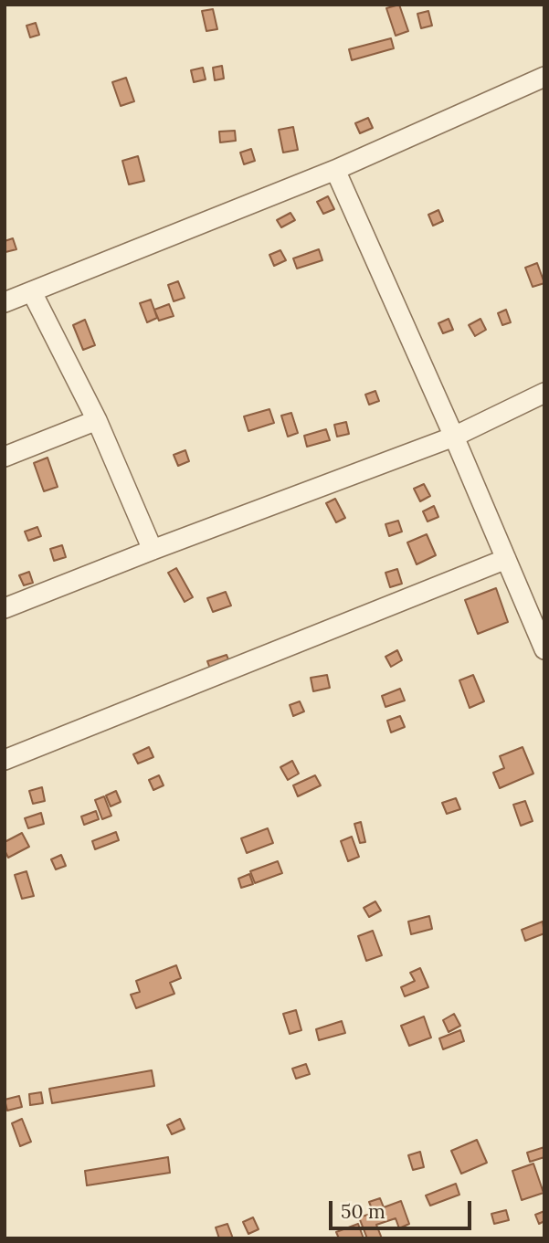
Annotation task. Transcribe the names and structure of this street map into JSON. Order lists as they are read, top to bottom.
{
  "scale_bar": "50 m"
}
